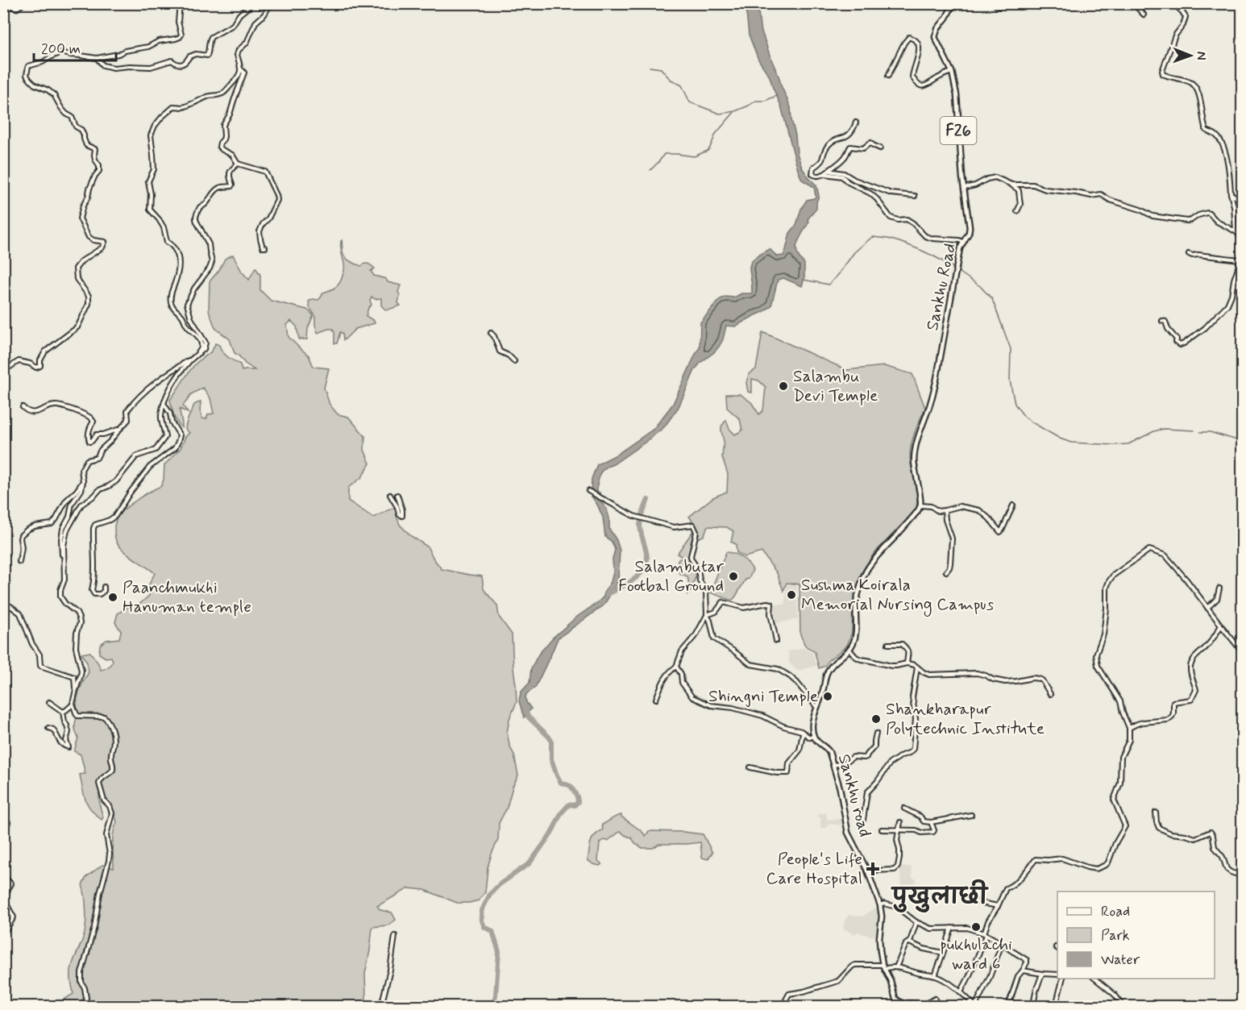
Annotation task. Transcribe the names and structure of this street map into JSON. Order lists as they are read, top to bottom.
{
  "streets": {
    "main road": ["F26", "Sankhu Road", "Sankhu road"]
  },
  "districts": ["पुखुलाछी"],
  "places": {
    "other": [
      "Salambu Devi Temple",
      "Salambutar Footbal Ground",
      "Sushma Koirala Memorial Nursing Campus",
      "Paanchmukhi Hanuman temple",
      "Shingni Temple",
      "Shankharapur Polytechnic Institute",
      "pukhulachi ward 6"
    ],
    "health": ["People's Life Care Hospital"]
  },
  "legend": ["Road", "Park", "Water"],
  "scale_bar": "200 m",
  "north": "right"
}
